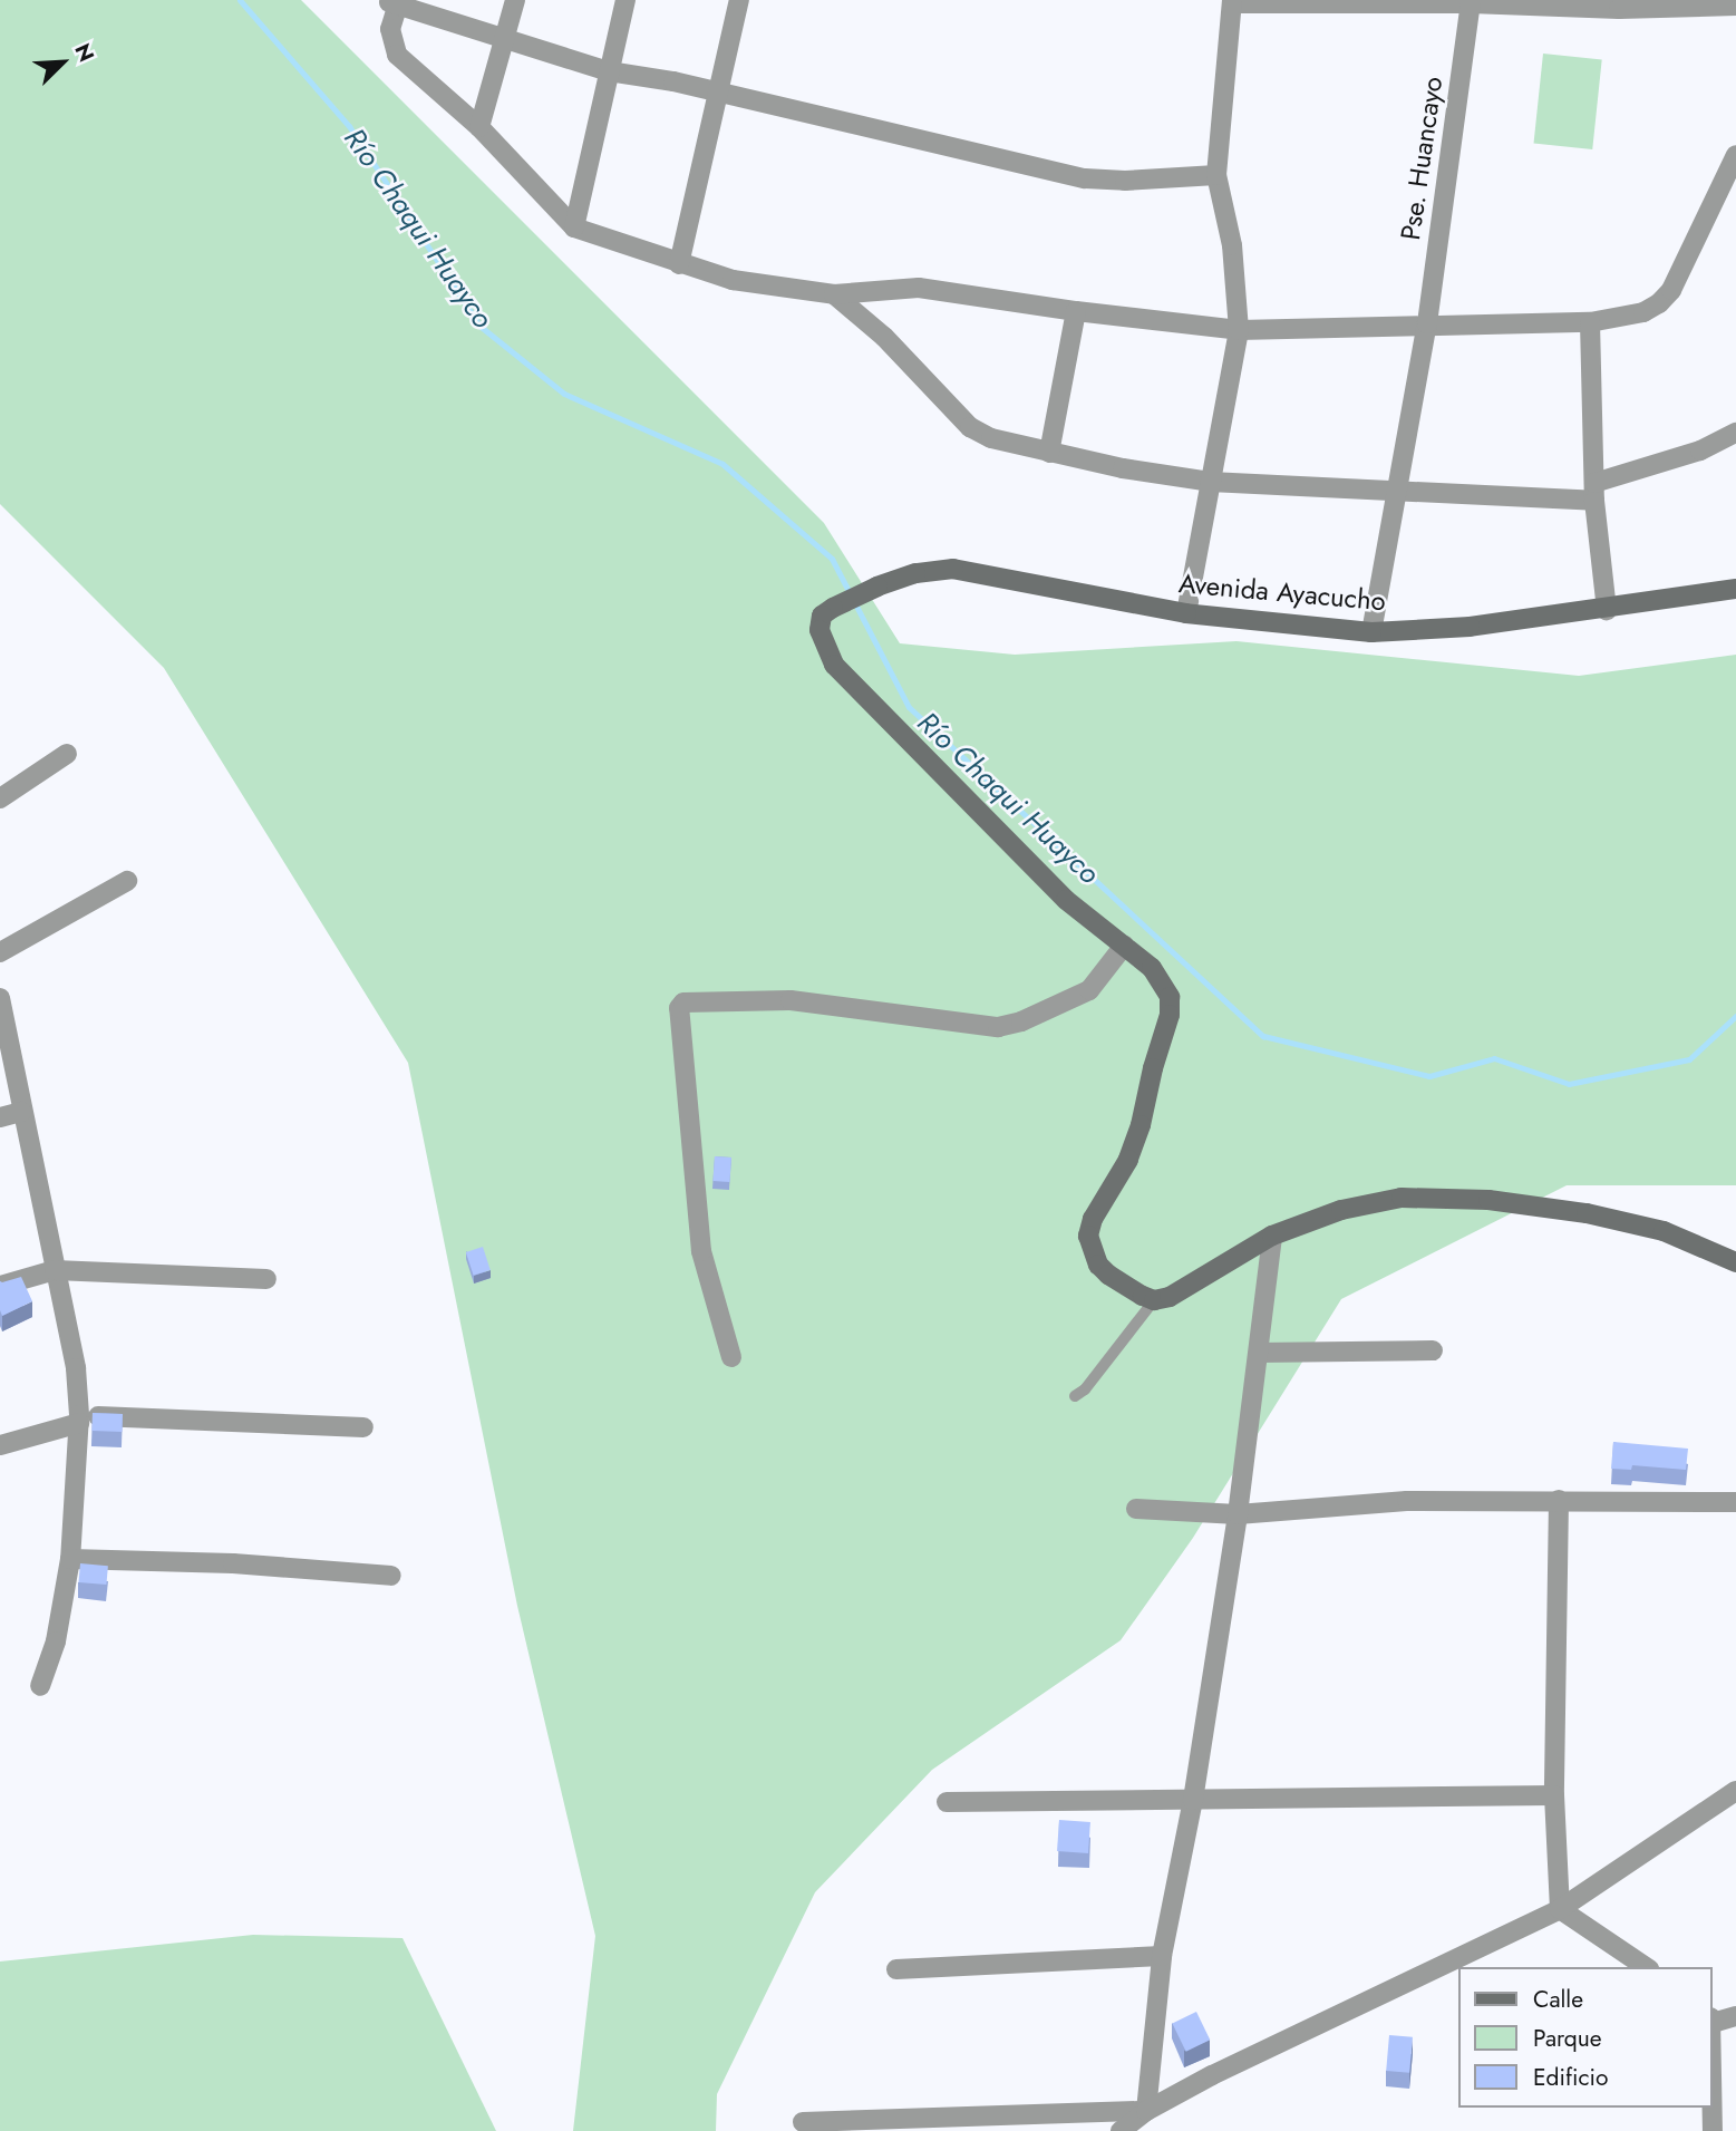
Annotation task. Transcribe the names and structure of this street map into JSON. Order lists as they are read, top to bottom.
{
  "streets": {
    "street": ["Pse. Huancayo", "Avenida Ayacucho"]
  },
  "crossings": [
    ["Pse. Huancayo", "Avenida Ayacucho"]
  ],
  "water": ["Río Chaqui Huayco"],
  "legend": ["Calle", "Parque", "Edificio"],
  "north": "top right"
}
